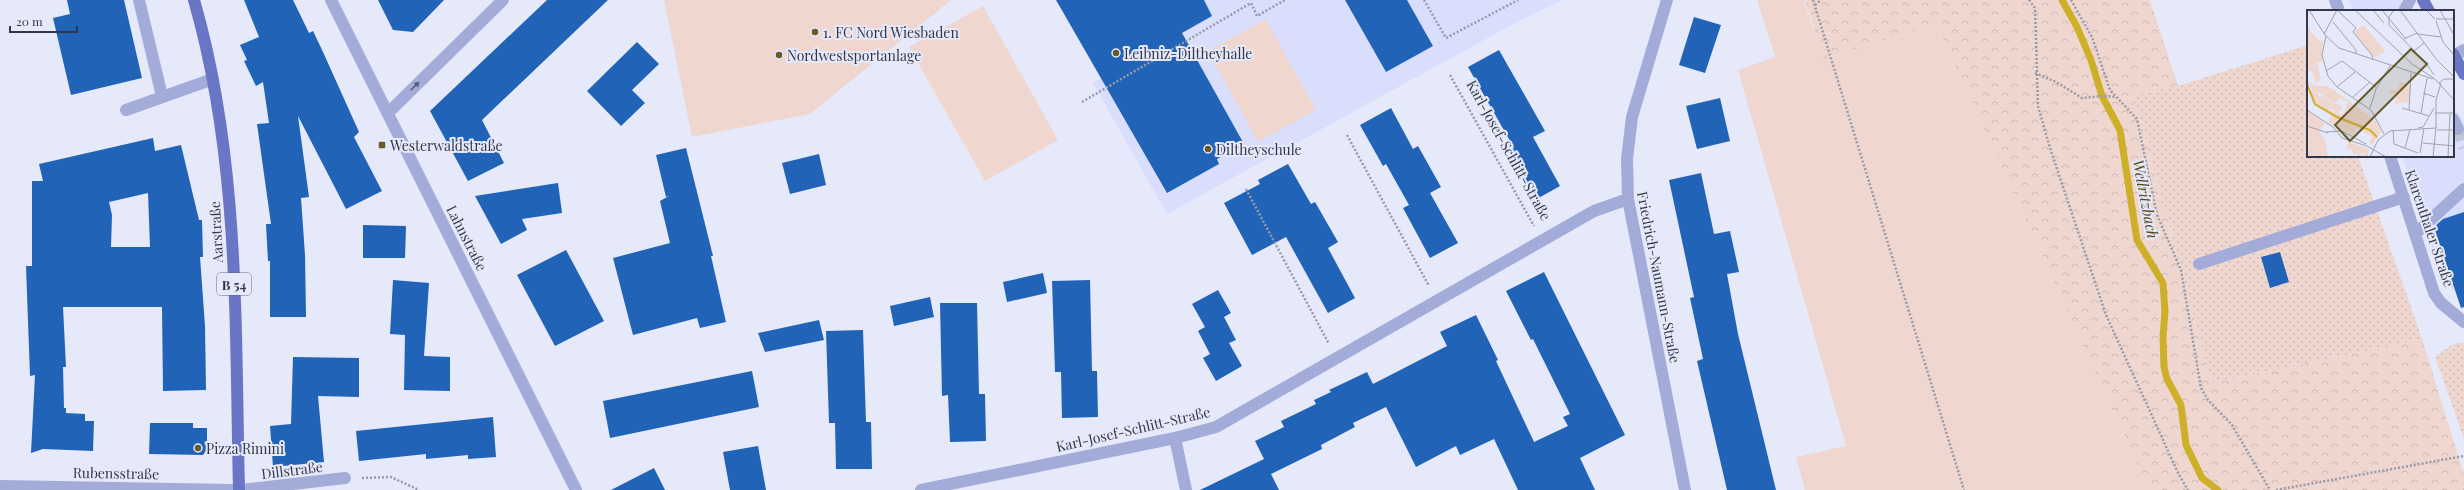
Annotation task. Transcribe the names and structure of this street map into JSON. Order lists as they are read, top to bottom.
{
  "streets": {
    "main road": ["Aarstraße", "B 54"],
    "street": [
      "Karl-Josef-Schlitt-Straße",
      "Klarenthaler Straße",
      "Lahnstraße",
      "Friedrich-Naumann-Straße",
      "Dillstraße",
      "Rubensstraße"
    ]
  },
  "crossings": [
    ["Karl-Josef-Schlitt-Straße", "Friedrich-Naumann-Straße"],
    ["Aarstraße", "Dillstraße"]
  ],
  "water": ["Wellritzbach"],
  "places": {
    "other": [
      "1. FC Nord Wiesbaden",
      "Leibniz-Diltheyhalle",
      "Nordwestsportanlage",
      "Diltheyschule",
      "Pizza Rimini"
    ],
    "transit": ["Westerwaldstraße"]
  },
  "scale_bar": "20 m"
}
